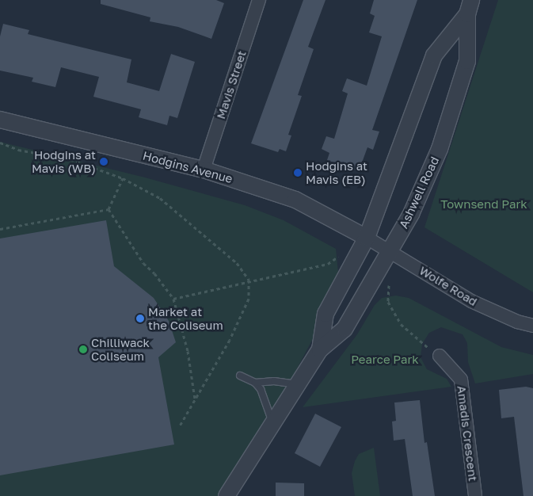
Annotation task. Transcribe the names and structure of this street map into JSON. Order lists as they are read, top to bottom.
{
  "streets": {
    "street": [
      "Mavis Street",
      "Hodgins Avenue",
      "Ashwell Road",
      "Wolfe Road",
      "Amadis Crescent"
    ]
  },
  "crossings": [
    ["Mavis Street", "Hodgins Avenue"],
    ["Hodgins Avenue", "Ashwell Road"],
    ["Hodgins Avenue", "Wolfe Road"],
    ["Ashwell Road", "Wolfe Road"]
  ],
  "parks": ["Townsend Park", "Pearce Park"],
  "places": [
    "Hodgins at Mavis (WB)",
    "Hodgins at Mavis (EB)",
    "Market at the Coliseum",
    "Chilliwack Coliseum"
  ]
}
